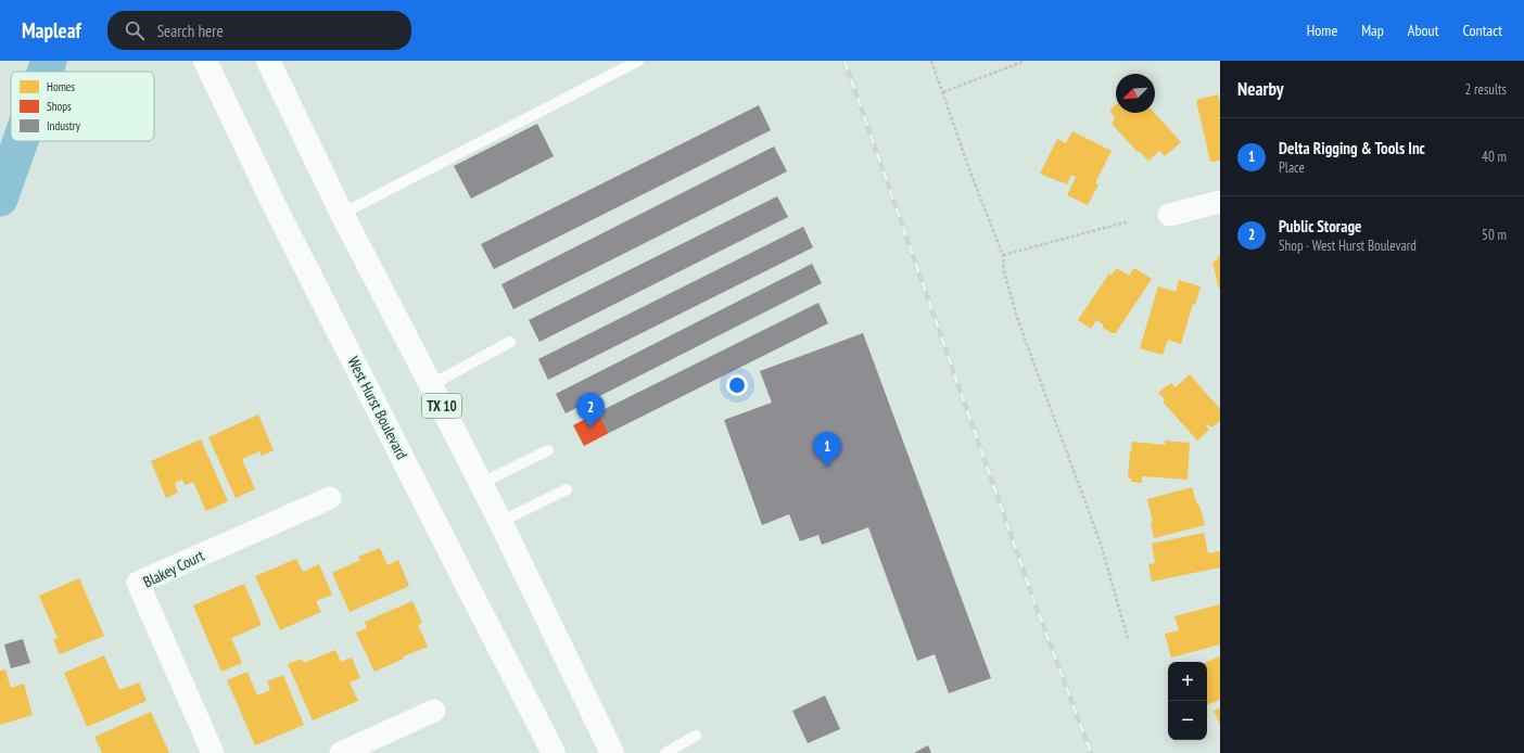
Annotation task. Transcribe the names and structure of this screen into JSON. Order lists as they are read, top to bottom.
{
  "streets": {
    "main road": ["TX 10", "West Hurst Boulevard"],
    "street": ["Blakey Court"]
  },
  "legend": ["Homes", "Shops", "Industry"],
  "north": "bottom left",
  "page": {
    "header": "Mapleaf",
    "search": "Search here",
    "nav": [
      "Home",
      "Map",
      "About",
      "Contact"
    ],
    "heading": ["Nearby", "2 results"],
    "list": [
      {
        "mark": "1",
        "name": "Delta Rigging & Tools Inc",
        "note": "Place",
        "value": "40 m"
      },
      {
        "mark": "2",
        "name": "Public Storage",
        "note": "Shop · West Hurst Boulevard",
        "value": "50 m"
      }
    ],
    "pins": ["2", "1"],
    "map_buttons": ["+", "−"]
  }
}
